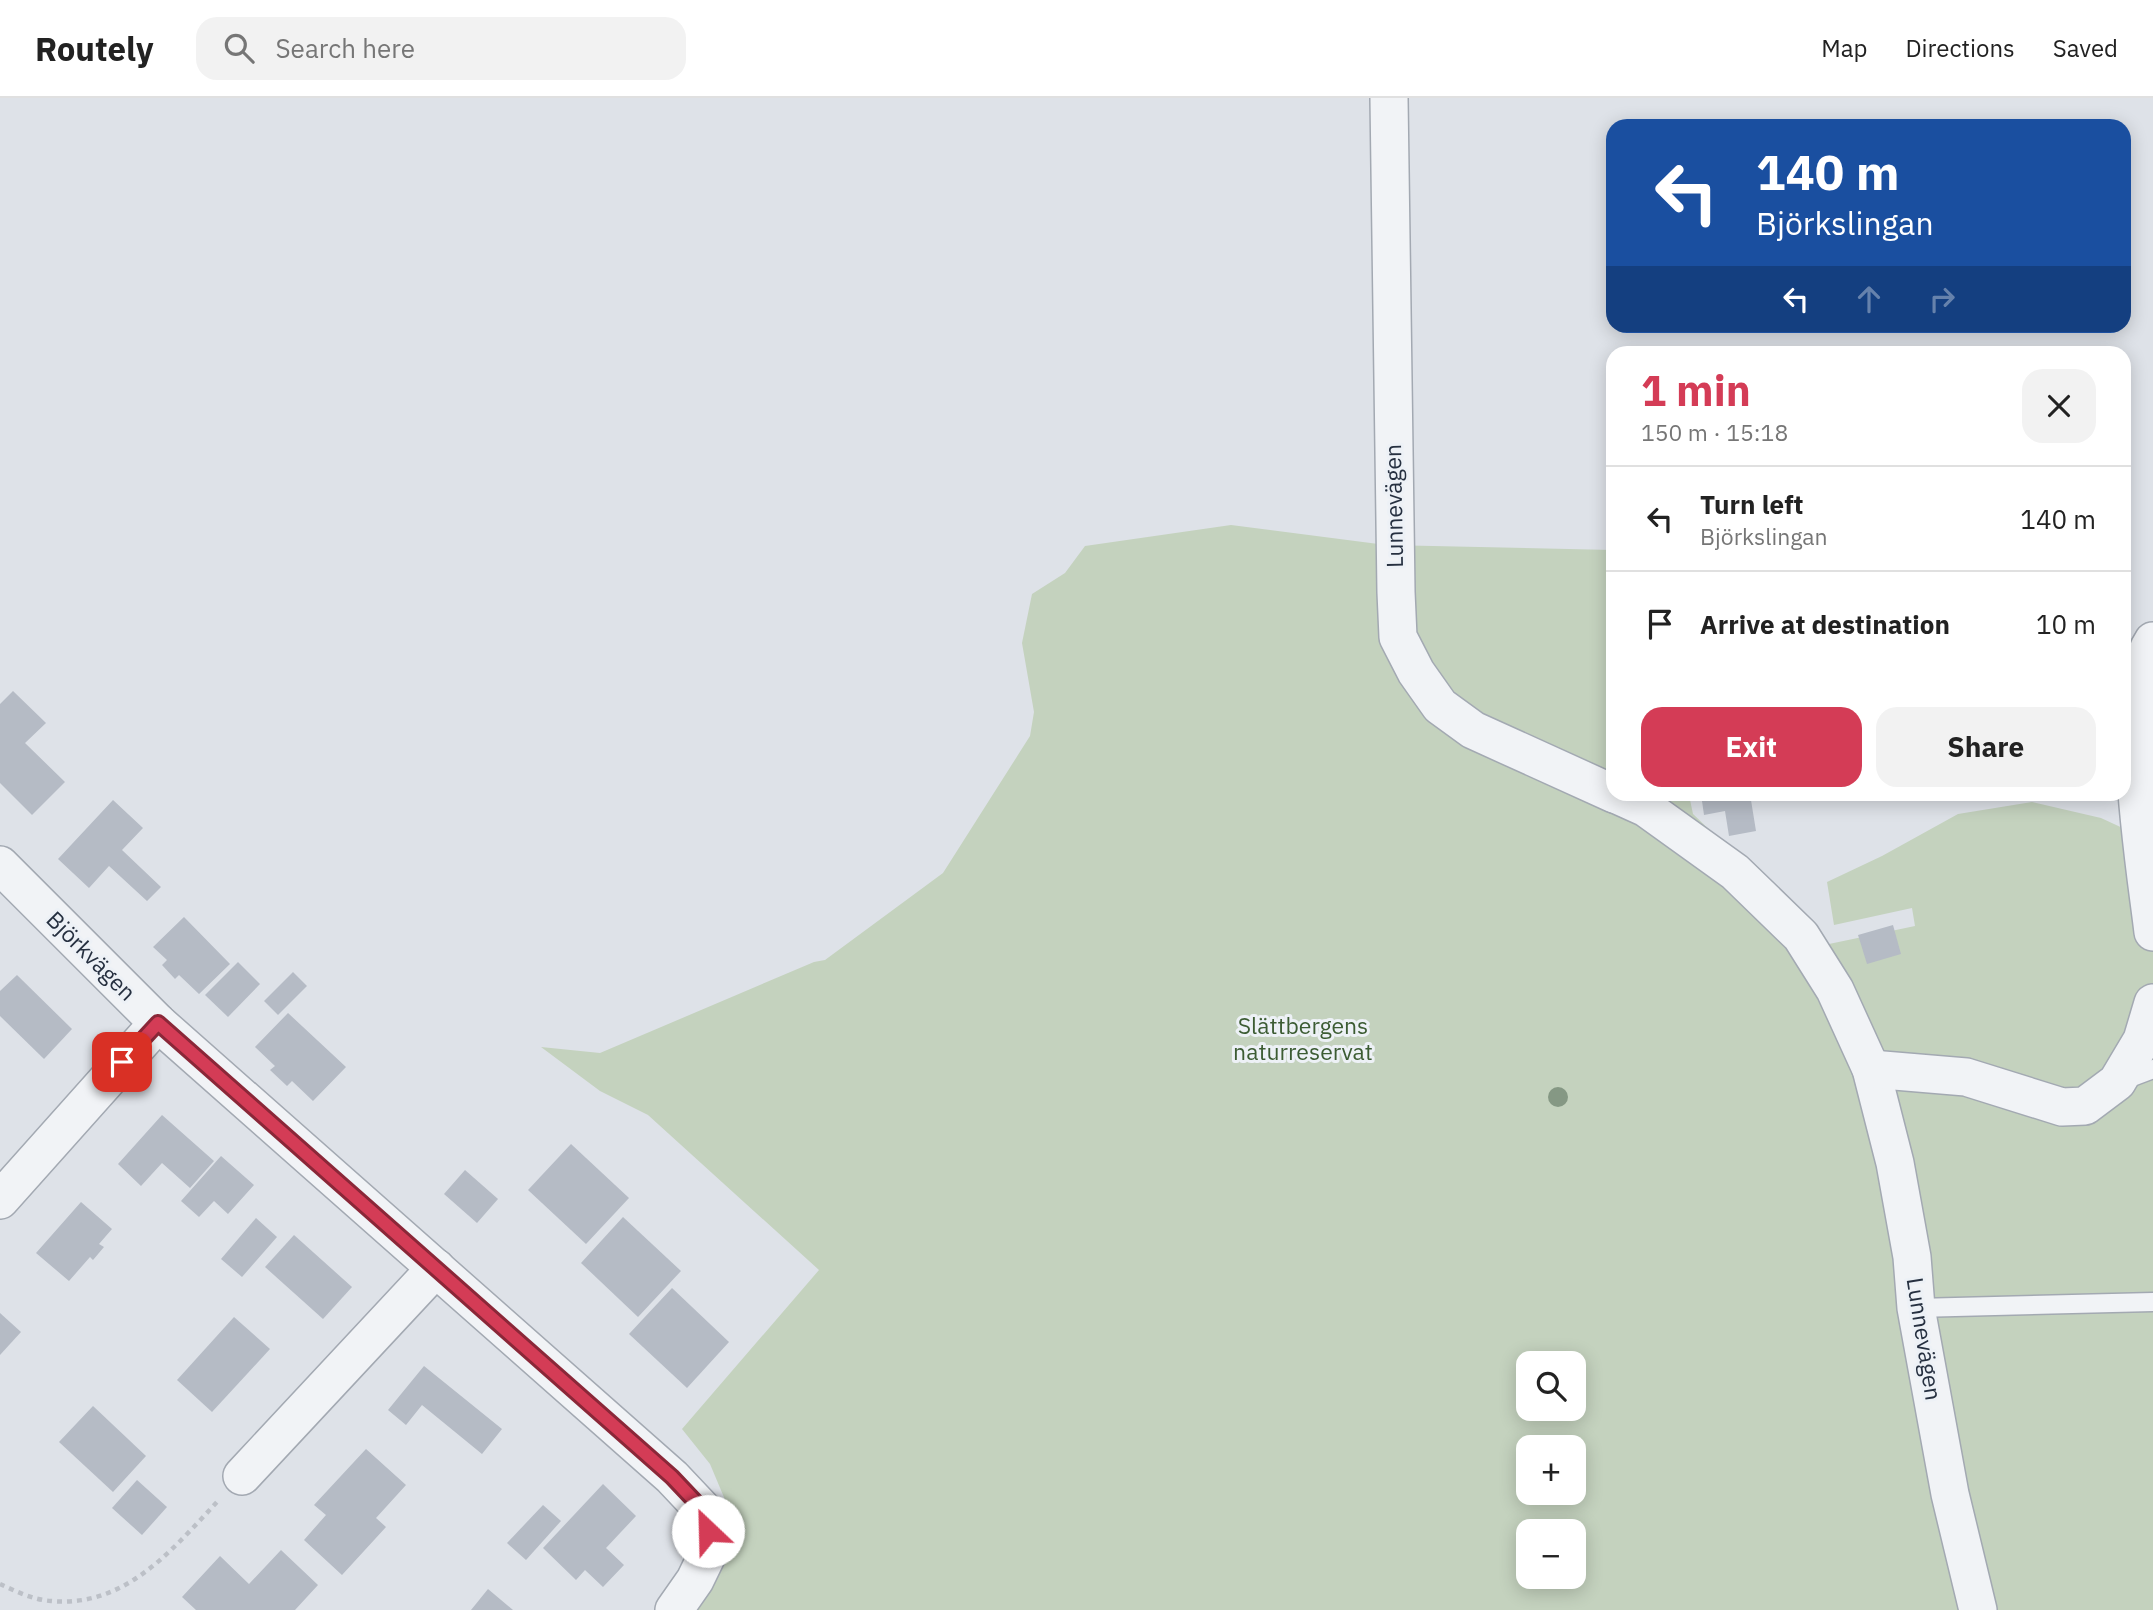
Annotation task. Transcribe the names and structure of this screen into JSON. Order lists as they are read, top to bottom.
{
  "streets": {
    "street": ["Lunnevägen", "Björkvägen"]
  },
  "parks": ["Slättbergens naturreservat"],
  "page": {
    "header": "Routely",
    "search": "Search here",
    "nav": ["Map", "Directions", "Saved"],
    "turn": ["140 m", "Björkslingan"],
    "heading": ["1 min", "150 m · 15:18"],
    "list": [
      {
        "name": "Turn left",
        "note": "Björkslingan",
        "value": "140 m"
      },
      {
        "name": "Arrive at destination",
        "value": "10 m"
      }
    ],
    "buttons": ["Exit", "Share"],
    "map_buttons": ["+", "−"]
  }
}
